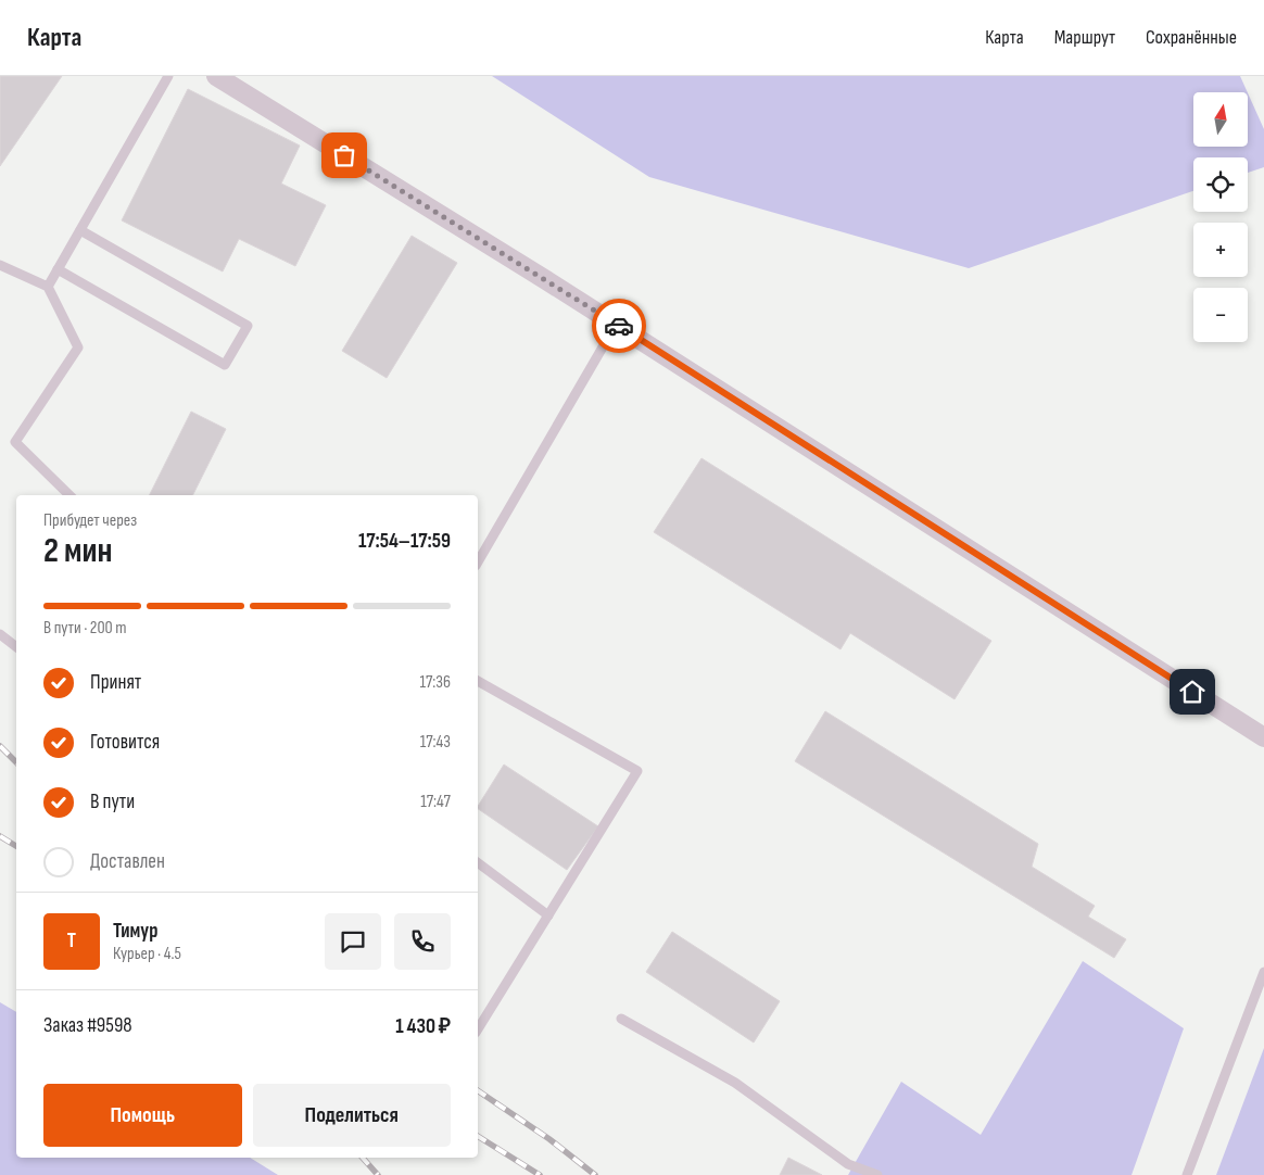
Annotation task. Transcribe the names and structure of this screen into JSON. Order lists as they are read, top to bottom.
{
  "north": "top",
  "page": {
    "header": "Карта",
    "nav": ["Карта", "Маршрут", "Сохранённые"],
    "map_buttons": ["+", "−"],
    "heading": ["2 мин", "Прибудет через", "17:54–17:59"],
    "panel": [
      "Тимур",
      "Курьер · 4.5",
      "Заказ #9598",
      "1 430 ₽"
    ],
    "bar": "В пути · 200 m",
    "list": [
      ["Принят", "17:36"],
      ["Готовится", "17:43"],
      ["В пути", "17:47"],
      "Доставлен"
    ],
    "round": "Т",
    "buttons": ["Помощь", "Поделиться"]
  }
}
